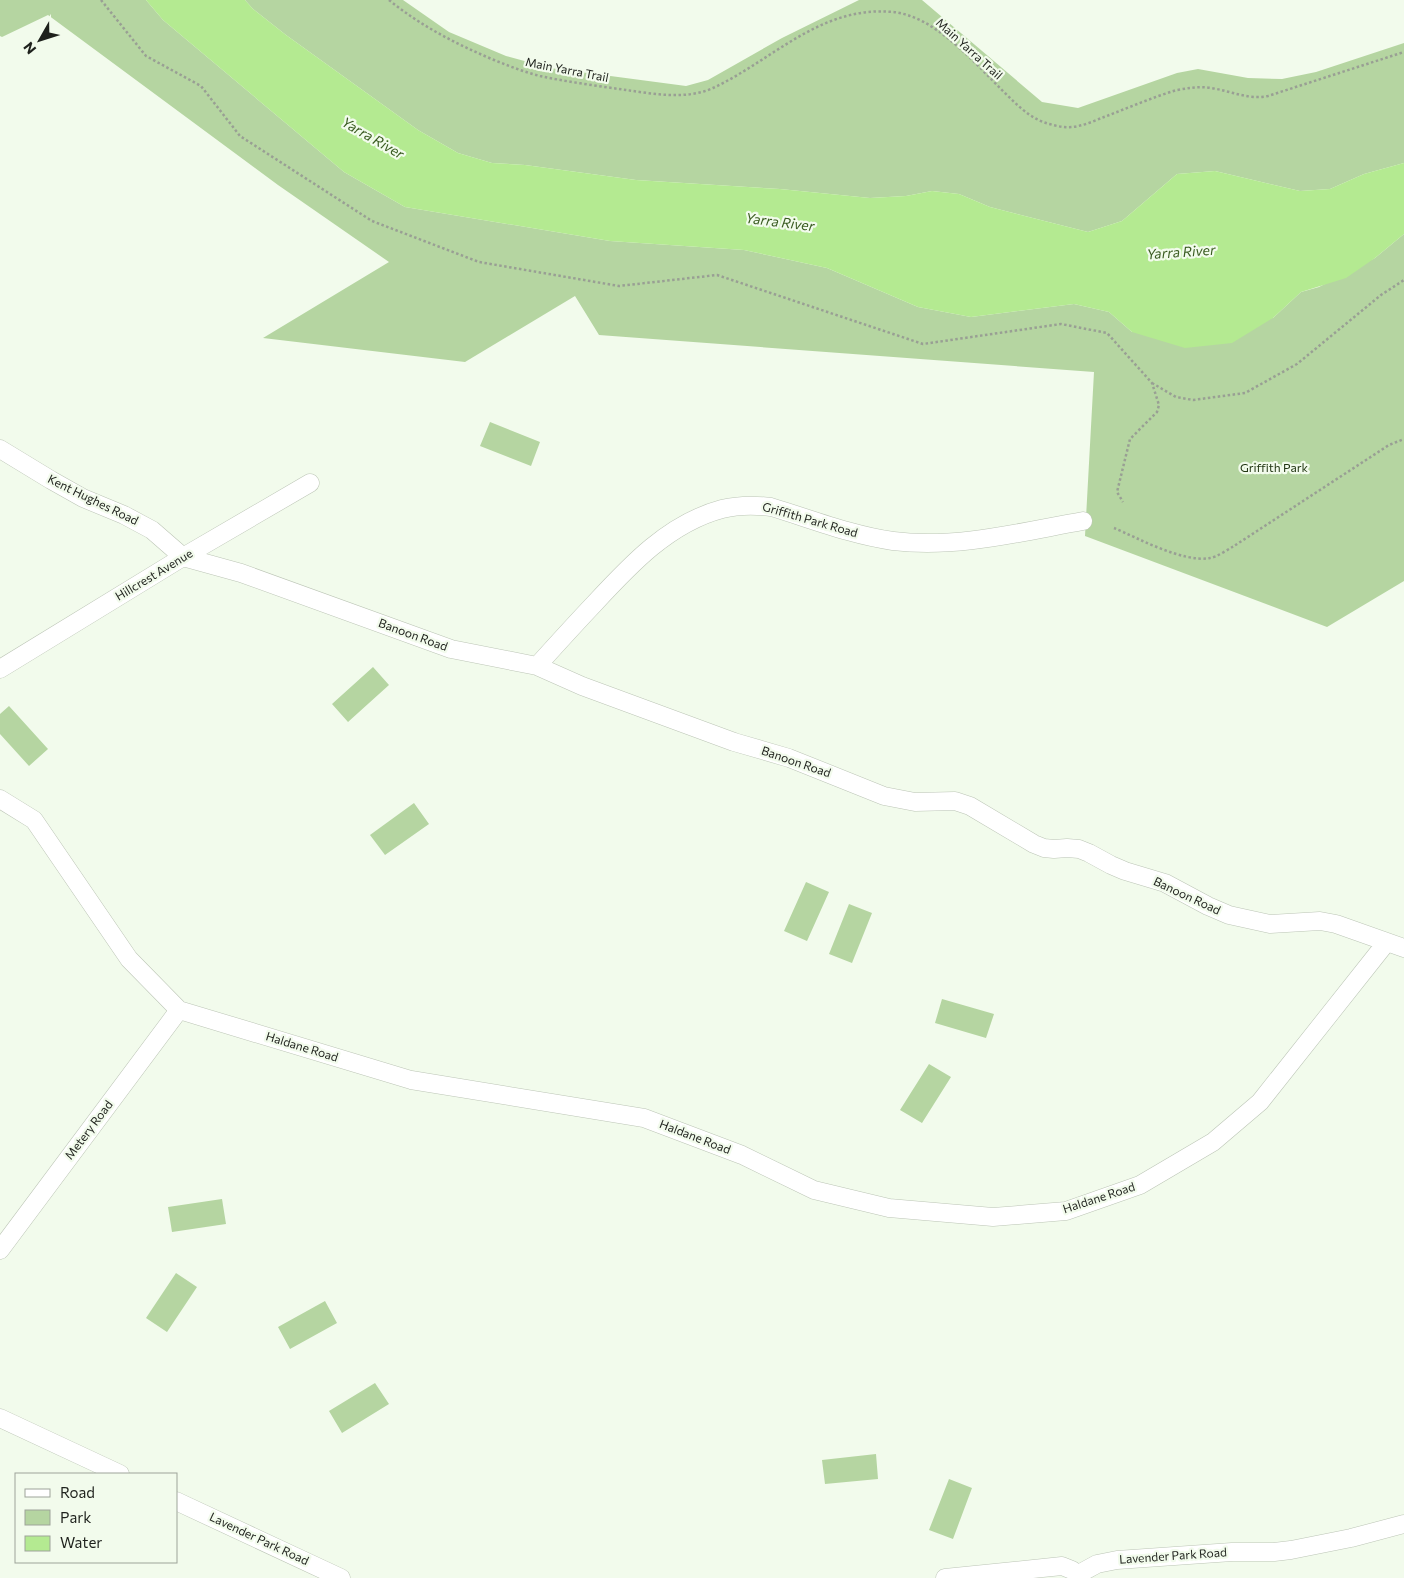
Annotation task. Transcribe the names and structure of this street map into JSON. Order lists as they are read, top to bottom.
{
  "streets": {
    "street": [
      "Kent Hughes Road",
      "Griffith Park Road",
      "Hillcrest Avenue",
      "Banoon Road",
      "Haldane Road",
      "Metery Road",
      "Lavender Park Road"
    ],
    "path": ["Main Yarra Trail"]
  },
  "crossings": [
    ["Kent Hughes Road", "Hillcrest Avenue"],
    ["Kent Hughes Road", "Banoon Road"],
    ["Griffith Park Road", "Banoon Road"],
    ["Hillcrest Avenue", "Banoon Road"],
    ["Banoon Road", "Haldane Road"],
    ["Haldane Road", "Metery Road"]
  ],
  "water": ["Yarra River"],
  "parks": ["Griffith Park"],
  "legend": ["Road", "Park", "Water"],
  "north": "bottom left"
}
